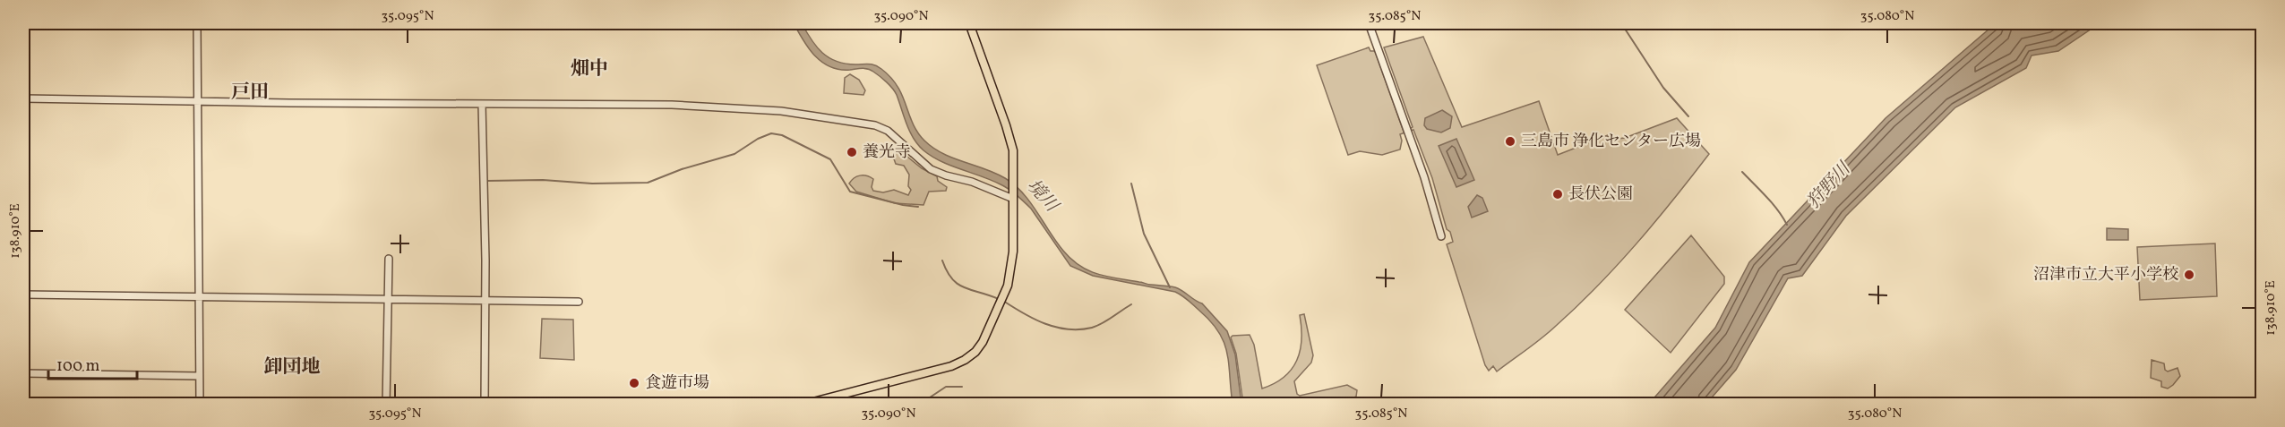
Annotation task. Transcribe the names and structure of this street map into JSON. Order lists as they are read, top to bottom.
{
  "districts": ["畑中", "戸田", "卸団地"],
  "water": ["狩野川", "境川"],
  "places": [
    "三島市 浄化センター広場",
    "養光寺",
    "長伏公園",
    "沼津市立大平小学校",
    "食遊市場"
  ],
  "scale_bar": "100 m",
  "coordinates": [
    "35.095°N",
    "35.090°N",
    "35.085°N",
    "35.080°N",
    "138.910°E"
  ]
}
